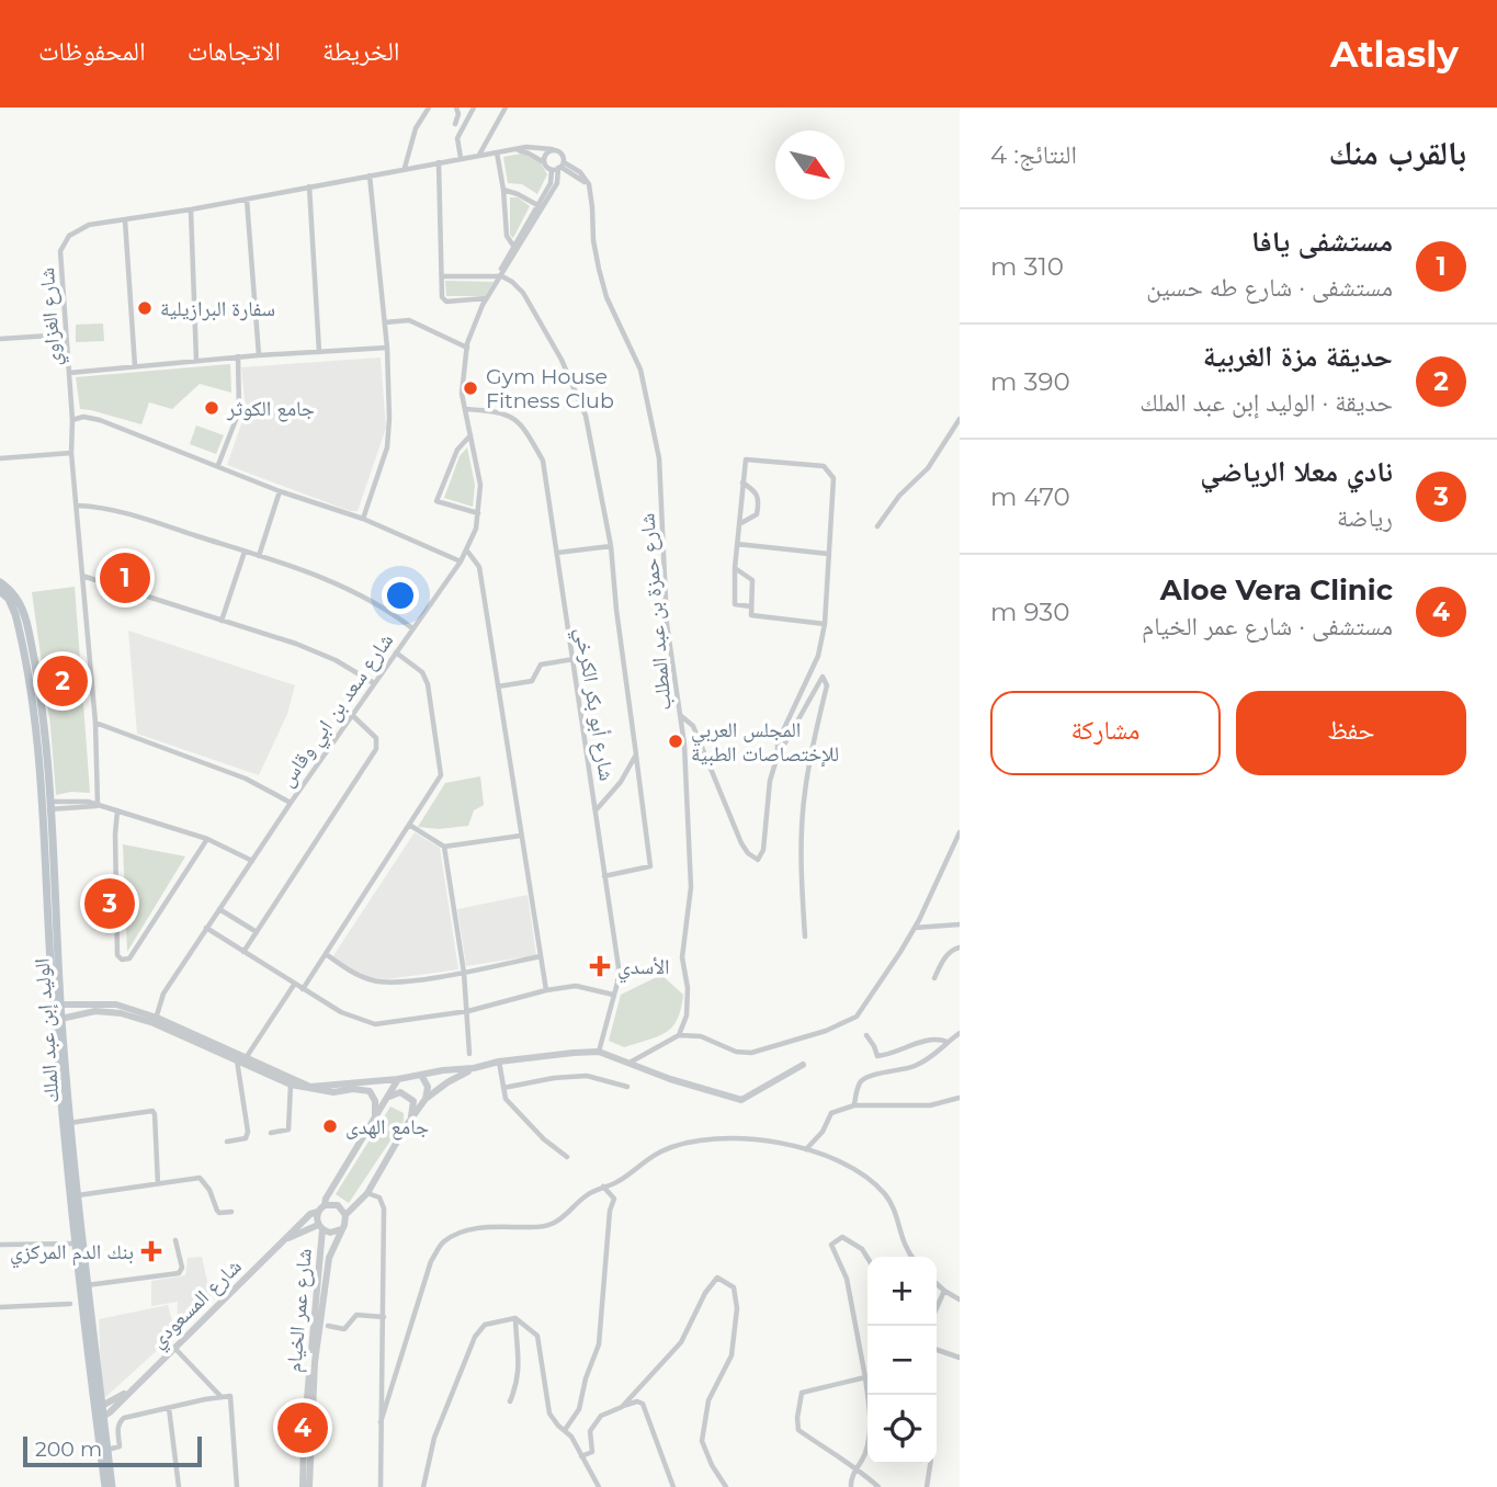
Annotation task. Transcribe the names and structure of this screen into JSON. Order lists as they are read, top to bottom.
{
  "streets": {
    "main road": ["الوليد إبن عبد الملك"],
    "street": [
      "شارع الغزاوي",
      "شارع حمزة بن عبد المطلب",
      "شارع أبو بكر الكرخي",
      "شارع سعد بن ابي وقاس",
      "شارع المسعودي",
      "شارع عمر الخيام"
    ]
  },
  "crossings": [
    ["شارع الغزاوي", "شارع حمزة بن عبد المطلب"],
    ["شارع الغزاوي", "شارع سعد بن ابي وقاس"],
    ["شارع حمزة بن عبد المطلب", "شارع سعد بن ابي وقاس"],
    ["شارع أبو بكر الكرخي", "شارع سعد بن ابي وقاس"],
    ["الوليد إبن عبد الملك", "شارع المسعودي"],
    ["شارع المسعودي", "شارع عمر الخيام"]
  ],
  "places": {
    "other": [
      "سفارة البرازيلية",
      "Gym House Fitness Club",
      "جامع الكوثر",
      "المجلس العربي للإختصاصات الطبية",
      "جامع الهدى"
    ],
    "health": ["الأسدي", "بنك الدم المركزي"]
  },
  "scale_bar": "200 m",
  "north": "bottom right",
  "page": {
    "header": "Atlasly",
    "nav": ["الخريطة", "الاتجاهات", "المحفوظات"],
    "heading": ["بالقرب منك", "النتائج: 4"],
    "list": [
      {
        "mark": "1",
        "name": "مستشفى يافا",
        "note": "مستشفى · شارع طه حسين",
        "value": "310 m"
      },
      {
        "mark": "2",
        "name": "حديقة مزة الغربية",
        "note": "حديقة · الوليد إبن عبد الملك",
        "value": "390 m"
      },
      {
        "mark": "3",
        "name": "نادي معلا الرياضي",
        "note": "رياضة",
        "value": "470 m"
      },
      {
        "mark": "4",
        "name": "Aloe Vera Clinic",
        "note": "مستشفى · شارع عمر الخيام",
        "value": "930 m"
      }
    ],
    "pins": [
      "1",
      "2",
      "3",
      "4"
    ],
    "buttons": ["حفظ", "مشاركة"],
    "map_buttons": ["+", "−"],
    "scale": "200 m"
  }
}
